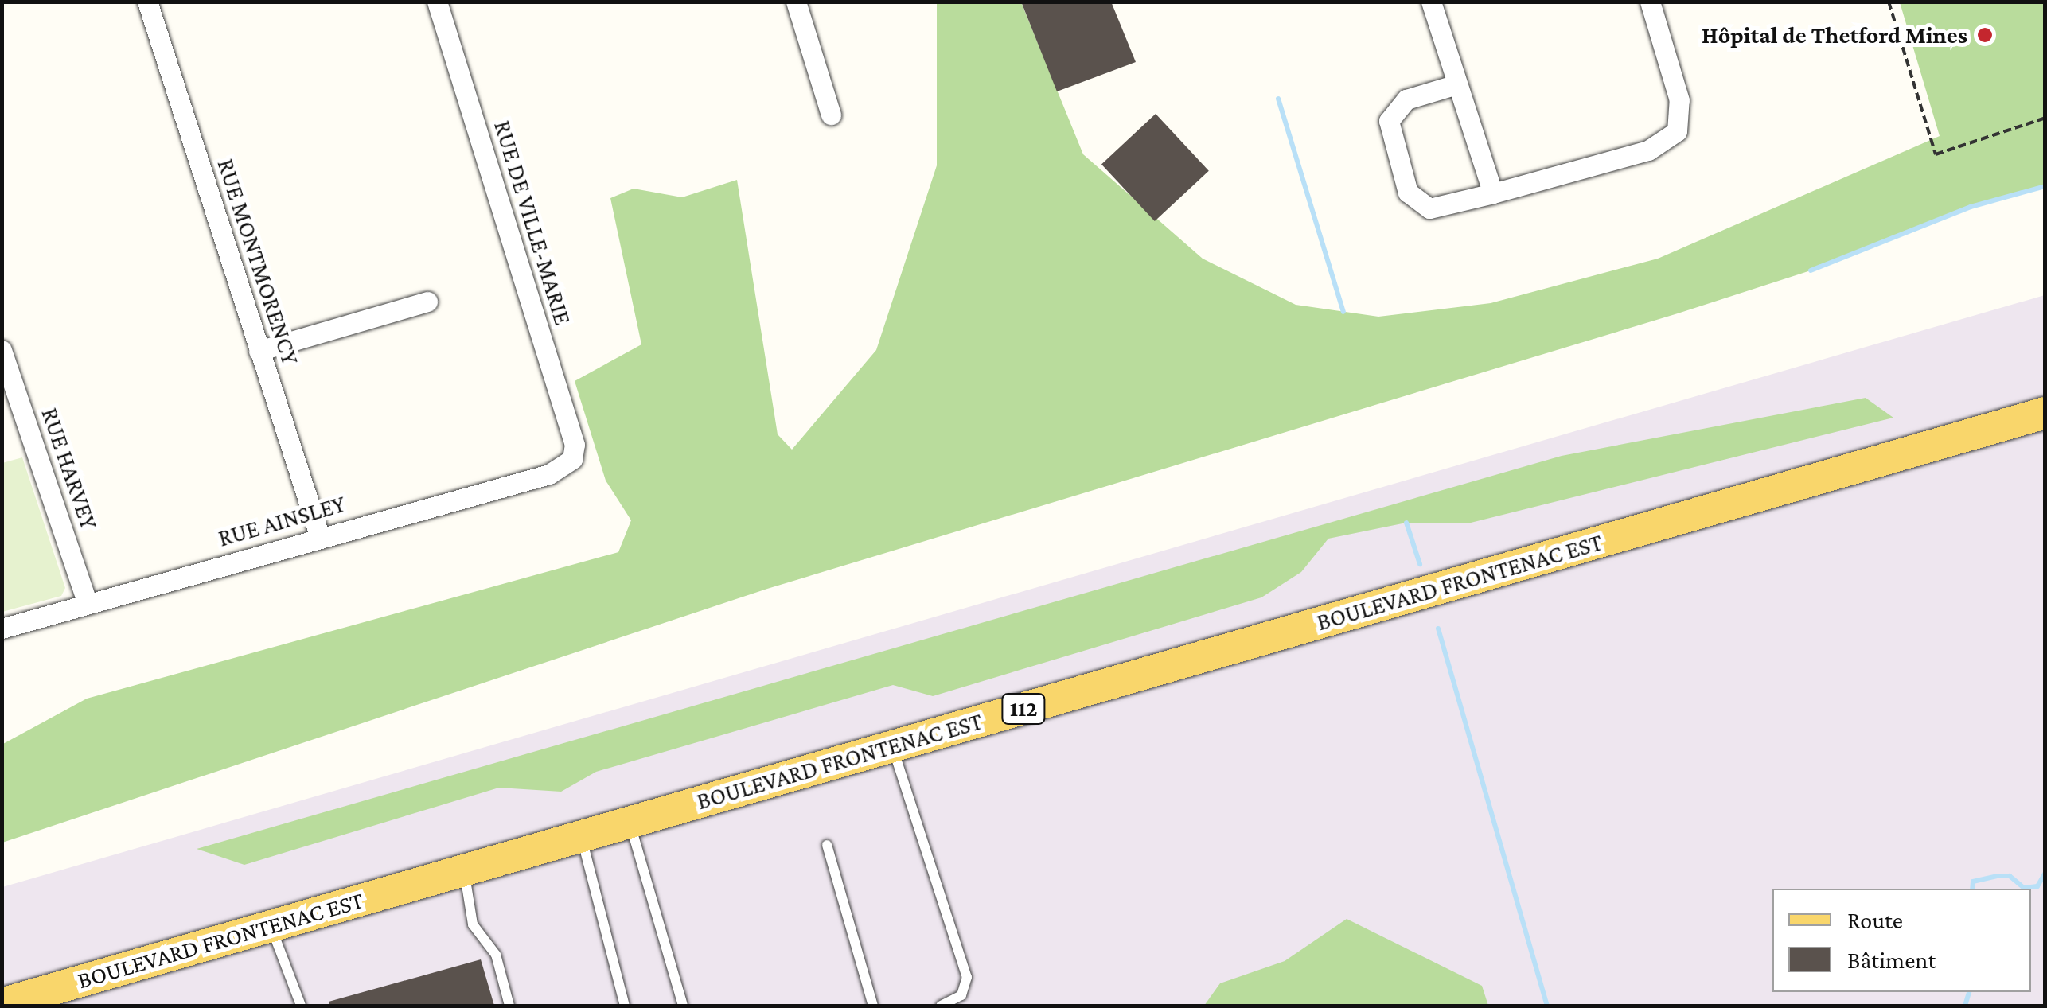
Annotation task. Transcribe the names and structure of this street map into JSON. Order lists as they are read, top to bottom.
{
  "streets": {
    "main road": ["BOULEVARD FRONTENAC EST", "112"],
    "street": [
      "RUE DE VILLE-MARIE",
      "RUE MONTMORENCY",
      "RUE HARVEY",
      "RUE AINSLEY"
    ]
  },
  "crossings": [
    ["RUE DE VILLE-MARIE", "RUE AINSLEY"],
    ["RUE MONTMORENCY", "RUE AINSLEY"],
    ["RUE HARVEY", "RUE AINSLEY"]
  ],
  "places": ["Hôpital de Thetford Mines"],
  "legend": ["Route", "Bâtiment"]
}
